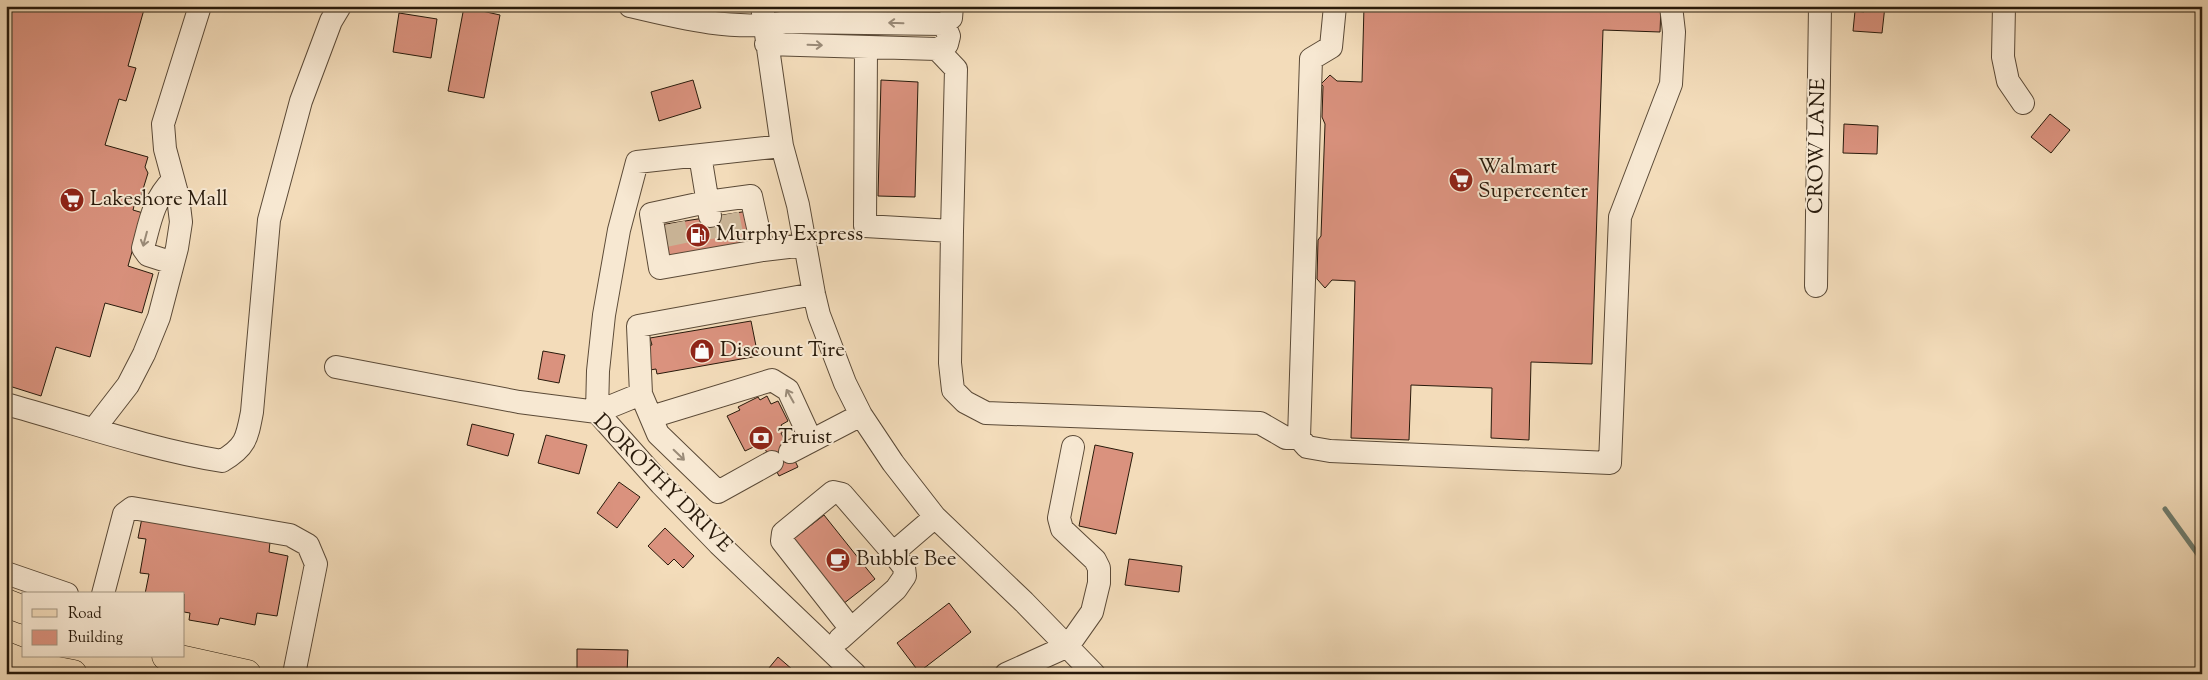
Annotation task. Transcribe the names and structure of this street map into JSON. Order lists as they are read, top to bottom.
{
  "streets": {
    "street": ["CROW LANE", "DOROTHY DRIVE"]
  },
  "places": {
    "supermarket": ["Walmart Supercenter", "Lakeshore Mall"],
    "fuel station": ["Murphy Express"],
    "shop": ["Discount Tire"],
    "bank": ["Truist"],
    "cafe": ["Bubble Bee"]
  },
  "legend": ["Road", "Building"]
}
